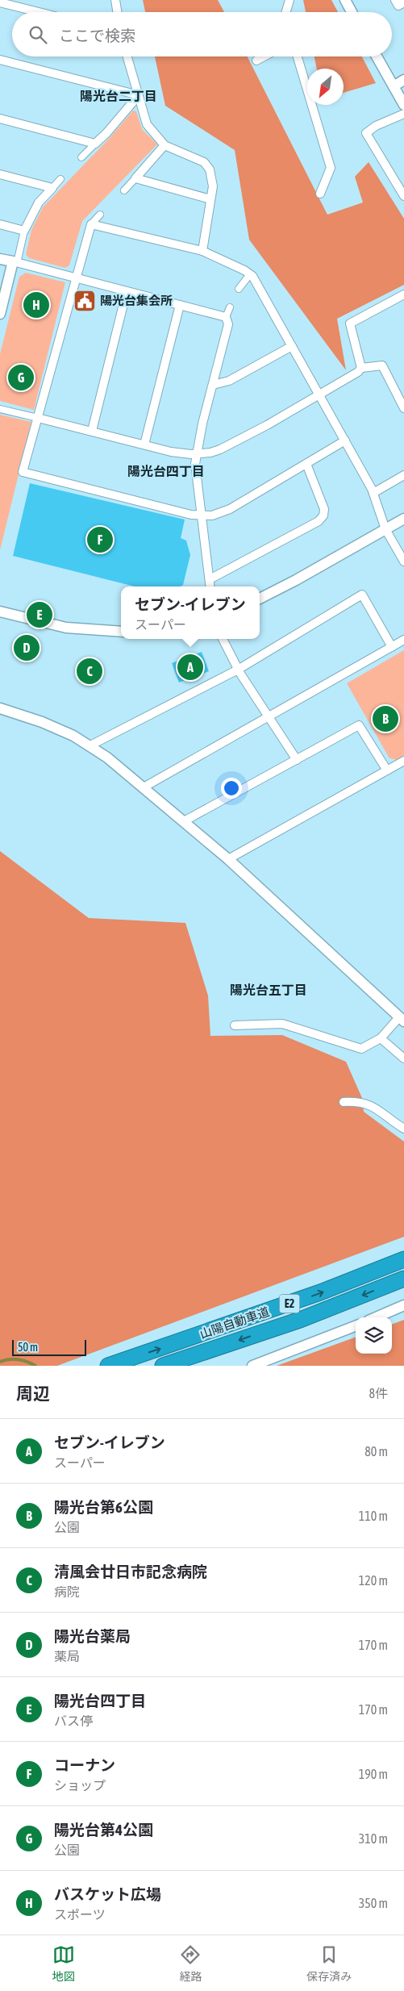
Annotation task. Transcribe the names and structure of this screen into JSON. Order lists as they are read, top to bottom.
{
  "streets": {
    "highway": ["E2", "山陽自動車道"]
  },
  "districts": ["陽光台二丁目", "陽光台四丁目", "陽光台五丁目"],
  "places": {
    "public building": ["陽光台集会所"]
  },
  "scale_bar": "50 m",
  "north": "bottom left",
  "page": {
    "search": "ここで検索",
    "pins": [
      "H",
      "G",
      "F",
      "E",
      "D",
      "A",
      "C",
      "B"
    ],
    "popup": ["セブン-イレブン", "スーパー"],
    "scale": "50 m",
    "heading": ["周辺", "8件"],
    "list": [
      {
        "mark": "A",
        "name": "セブン-イレブン",
        "note": "スーパー",
        "value": "80 m"
      },
      {
        "mark": "B",
        "name": "陽光台第6公園",
        "note": "公園",
        "value": "110 m"
      },
      {
        "mark": "C",
        "name": "清風会廿日市記念病院",
        "note": "病院",
        "value": "120 m"
      },
      {
        "mark": "D",
        "name": "陽光台薬局",
        "note": "薬局",
        "value": "170 m"
      },
      {
        "mark": "E",
        "name": "陽光台四丁目",
        "note": "バス停",
        "value": "170 m"
      },
      {
        "mark": "F",
        "name": "コーナン",
        "note": "ショップ",
        "value": "190 m"
      },
      {
        "mark": "G",
        "name": "陽光台第4公園",
        "note": "公園",
        "value": "310 m"
      },
      {
        "mark": "H",
        "name": "バスケット広場",
        "note": "スポーツ",
        "value": "350 m"
      }
    ],
    "nav": ["地図", "経路", "保存済み"]
  }
}
